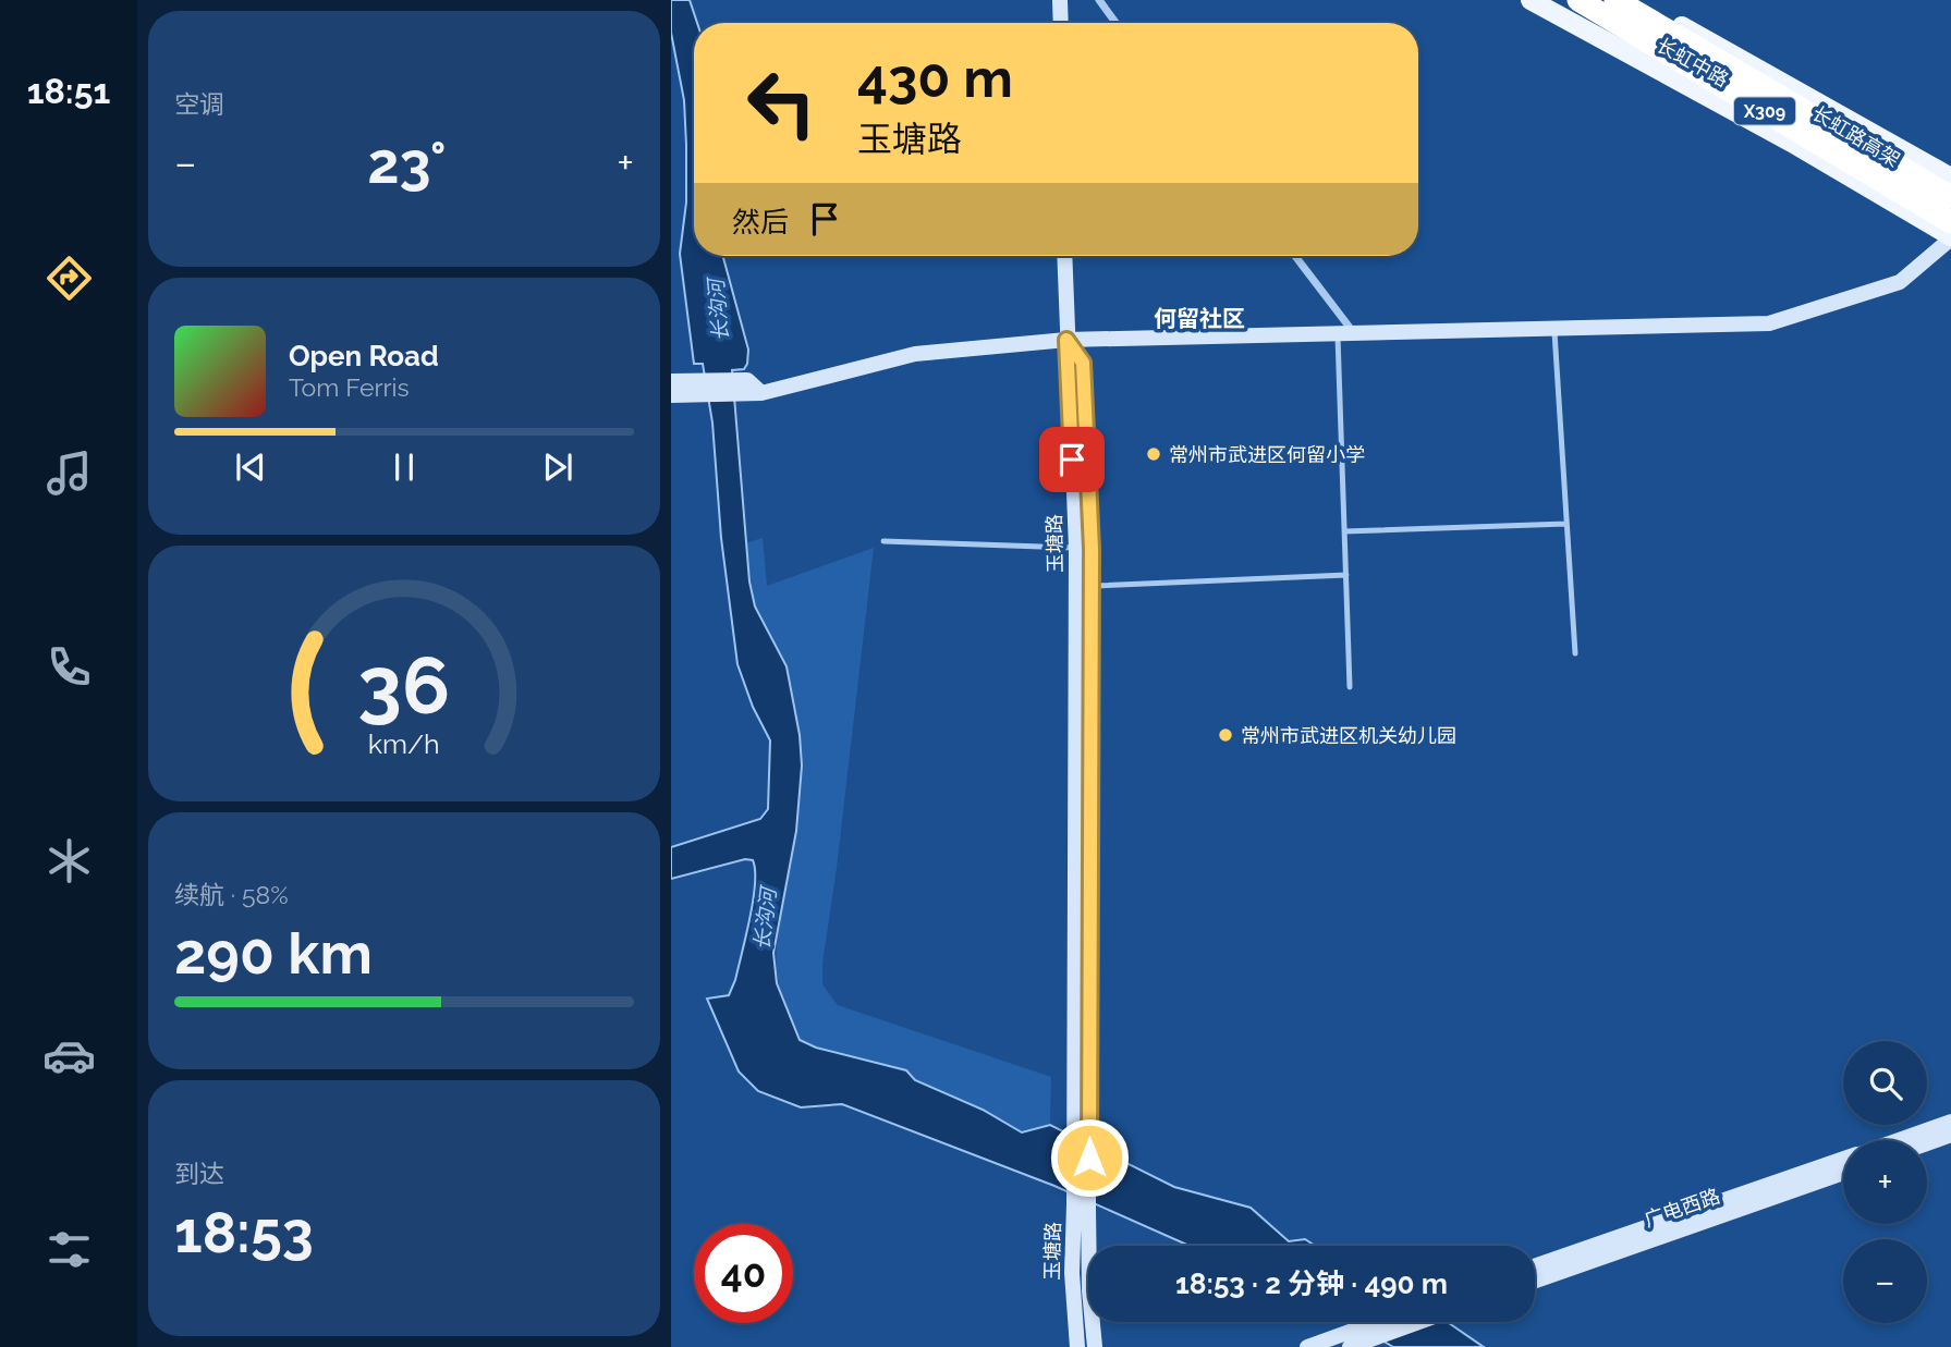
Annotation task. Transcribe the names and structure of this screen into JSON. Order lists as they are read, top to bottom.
{
  "streets": {
    "highway": ["X309", "长虹路高架"],
    "main road": ["长虹中路"],
    "street": ["玉塘路", "广电西路"]
  },
  "districts": ["何留社区"],
  "water": ["长沟河"],
  "places": ["常州市武进区何留小学", "常州市武进区机关幼儿园"],
  "page": {
    "tabs": "18:51",
    "tile": [
      "空调",
      ["续航 · 58%", "290 km"],
      ["到达", "18:53"]
    ],
    "turn": ["430 m", "玉塘路"],
    "heat": ["−", "23°", "+"],
    "then": "然后",
    "song": ["Open Road", "Tom Ferris"],
    "map_buttons": ["+", "−"],
    "limit": "40",
    "trip": "18:53 · 2 分钟 · 490 m",
    "gauge": ["36", "km/h"]
  }
}
